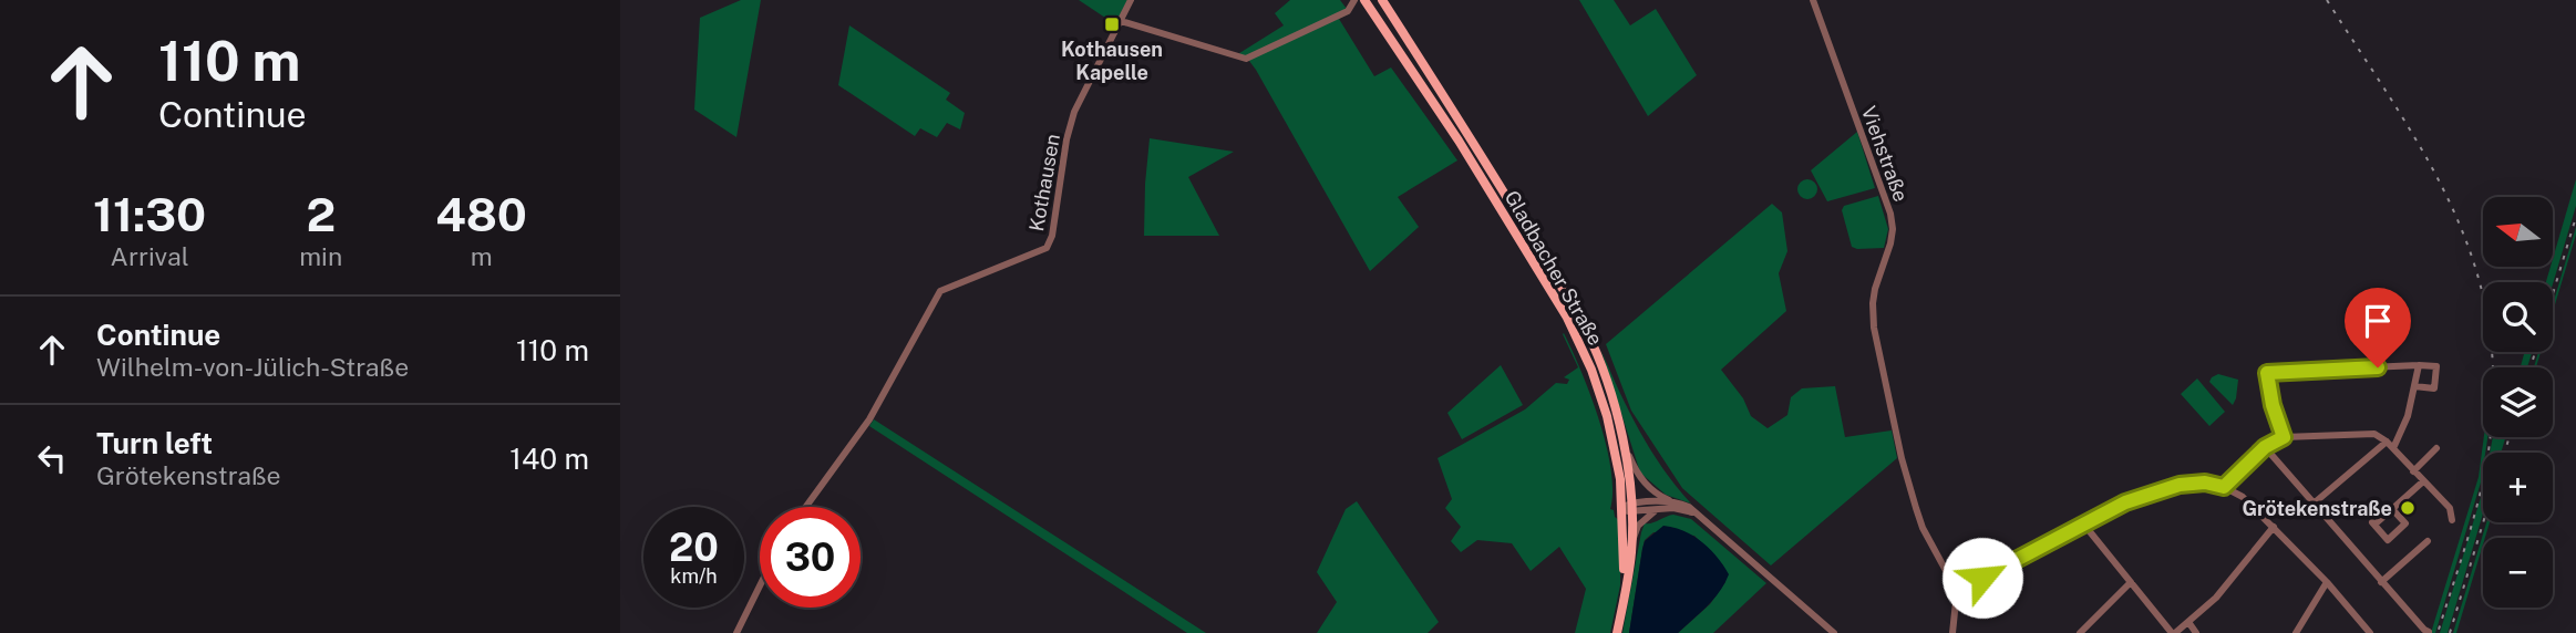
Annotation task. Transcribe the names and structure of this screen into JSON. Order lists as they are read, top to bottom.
{
  "streets": {
    "main road": ["Gladbacher Straße"],
    "street": ["Viehstraße", "Kothausen"]
  },
  "places": {
    "transit": ["Kothausen Kapelle"],
    "other": ["Grötekenstraße"]
  },
  "north": "left",
  "page": {
    "turn": ["110 m", "Continue"],
    "eta": [
      "11:30",
      "Arrival",
      "2",
      "min",
      "480",
      "m"
    ],
    "map_buttons": ["+", "−"],
    "list": [
      {
        "name": "Continue",
        "note": "Wilhelm-von-Jülich-Straße",
        "value": "110 m"
      },
      {
        "name": "Turn left",
        "note": "Grötekenstraße",
        "value": "140 m"
      }
    ],
    "speed": "20 km/h",
    "limit": "30"
  }
}
